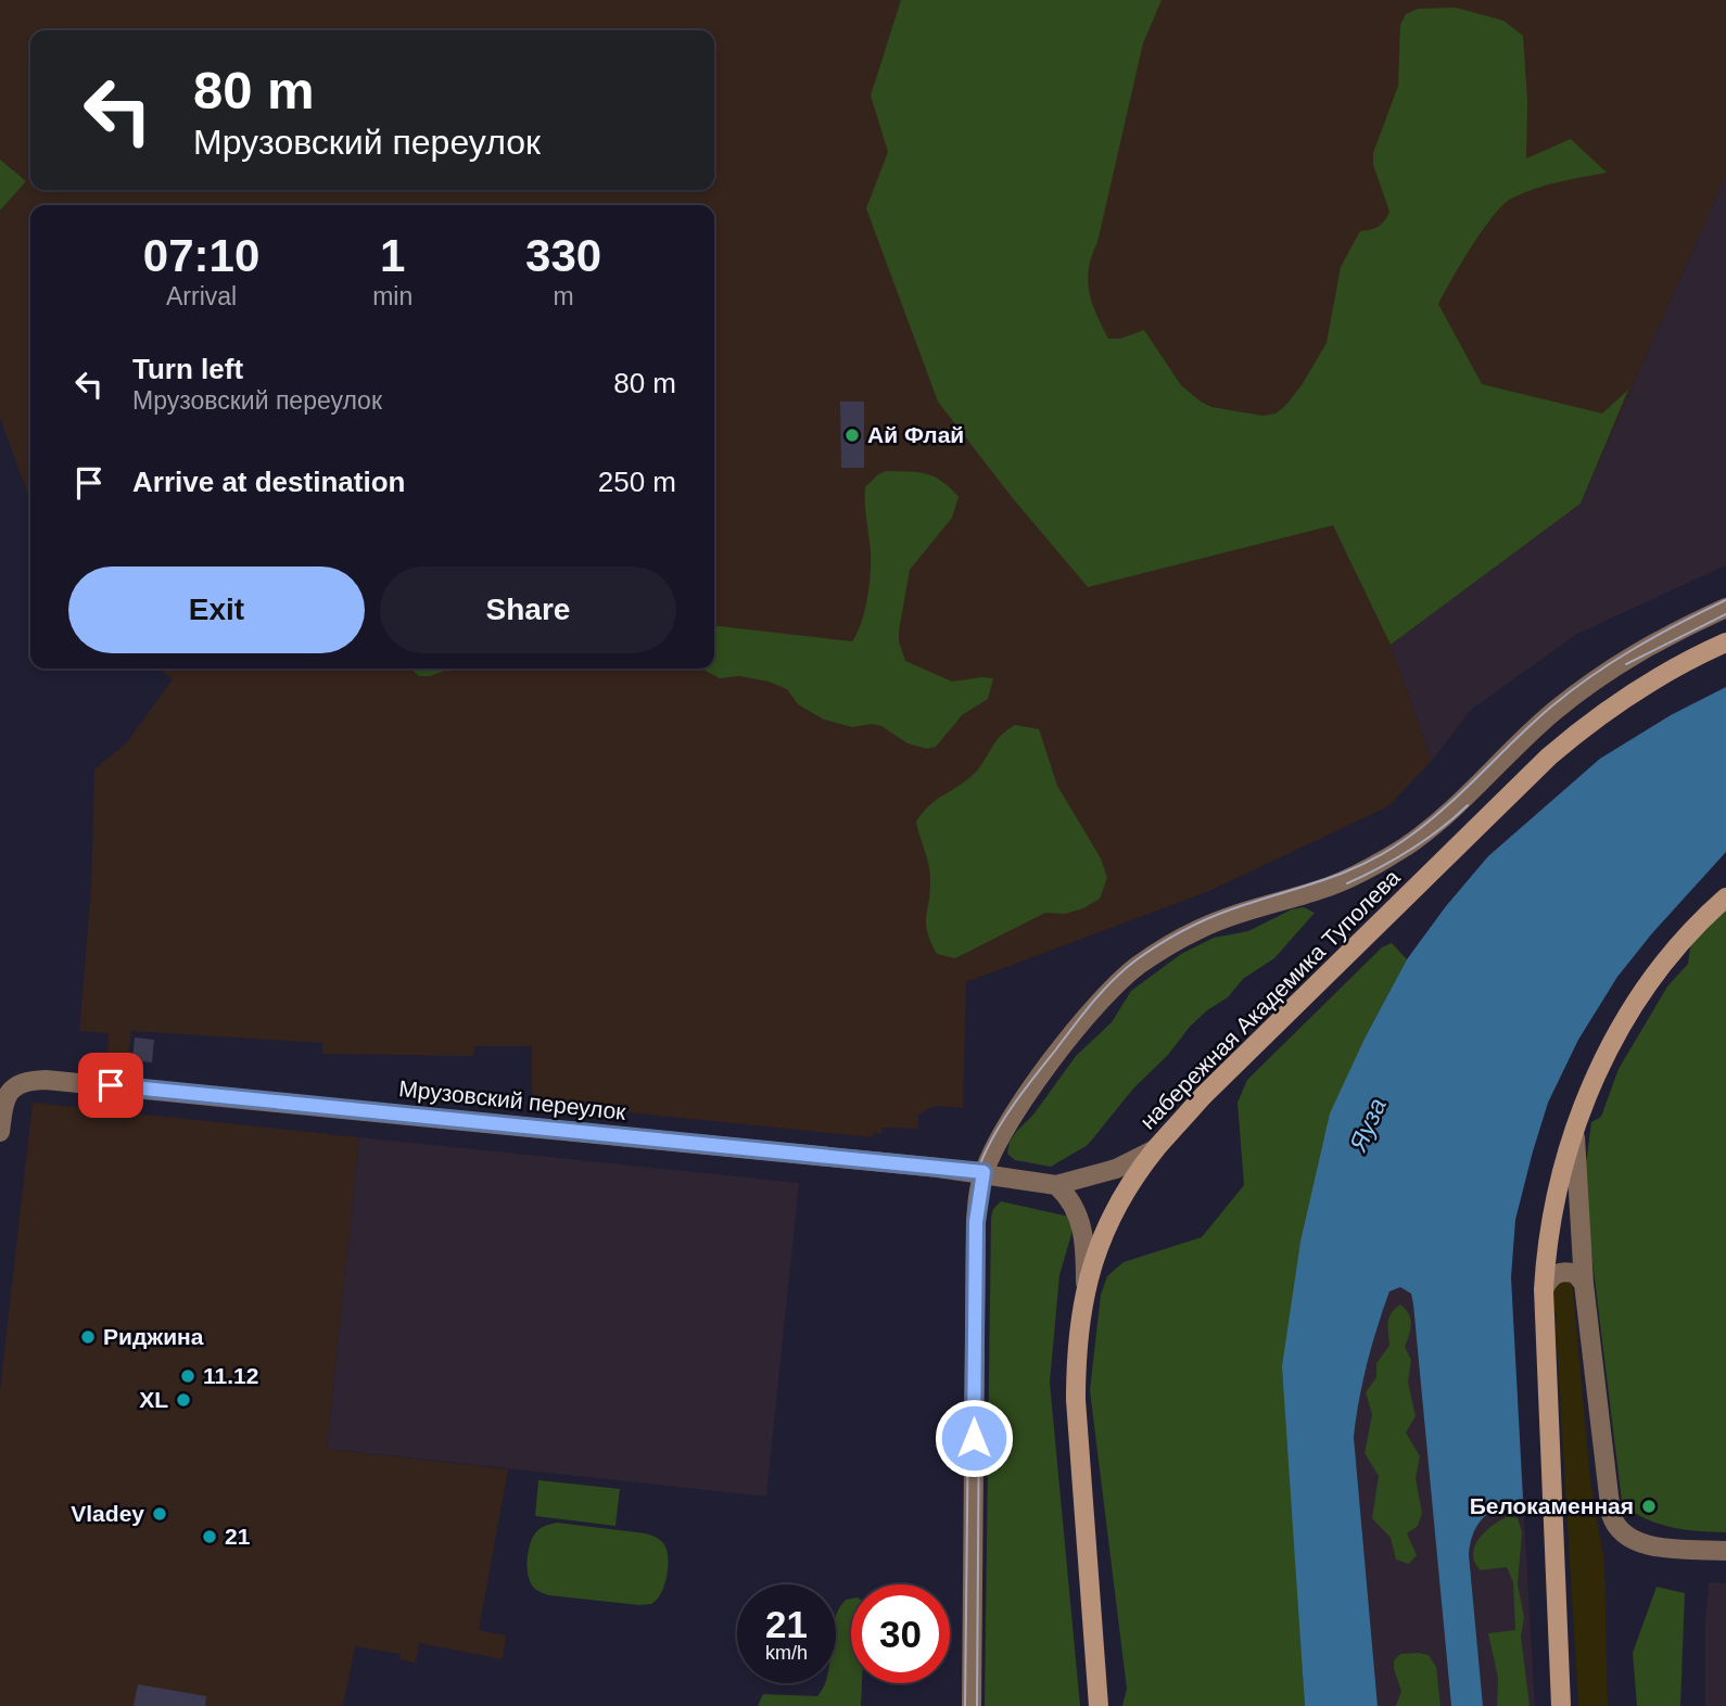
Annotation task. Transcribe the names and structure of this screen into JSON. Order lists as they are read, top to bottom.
{
  "streets": {
    "main road": ["набережная Академика Туполева"],
    "street": ["Мрузовский переулок"]
  },
  "crossings": [
    ["набережная Академика Туполева", "Мрузовский переулок"]
  ],
  "water": ["Яуза"],
  "places": [
    "Ай Флай",
    "Риджина",
    "11.12",
    "XL",
    "Белокаменная",
    "Vladey",
    "21"
  ],
  "page": {
    "turn": ["80 m", "Мрузовский переулок"],
    "eta": [
      "07:10",
      "Arrival",
      "1",
      "min",
      "330",
      "m"
    ],
    "list": [
      {
        "name": "Turn left",
        "note": "Мрузовский переулок",
        "value": "80 m"
      },
      {
        "name": "Arrive at destination",
        "value": "250 m"
      }
    ],
    "buttons": ["Exit", "Share"],
    "speed": "21 km/h",
    "limit": "30"
  }
}
